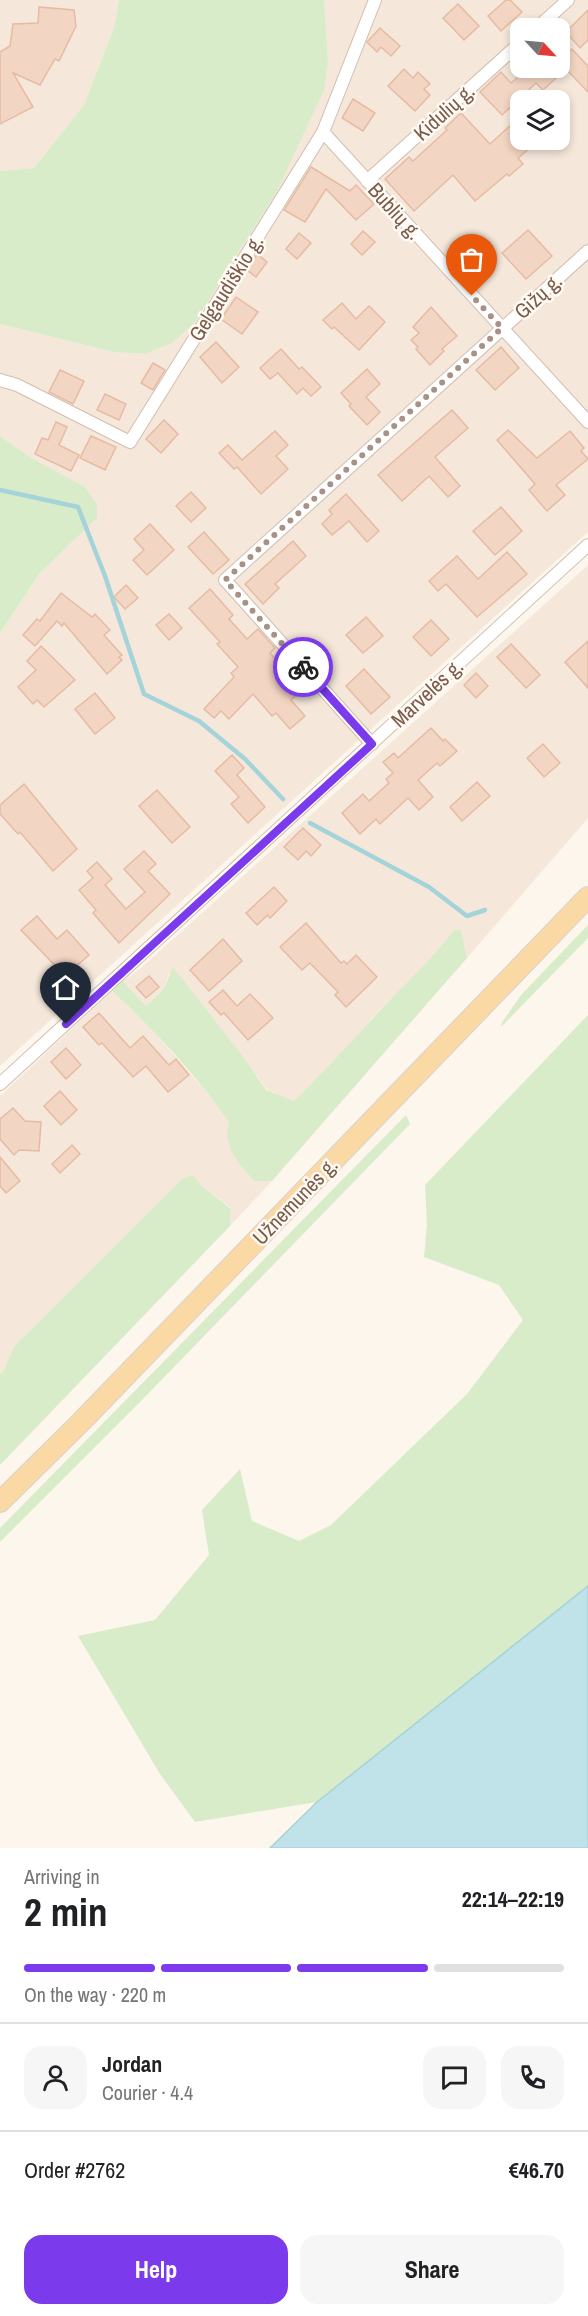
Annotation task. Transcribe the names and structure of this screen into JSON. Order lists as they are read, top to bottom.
{
  "streets": {
    "main road": ["Užnemunės g."],
    "street": [
      "Kidulių g.",
      "Bublių g.",
      "Gelgaudiškio g.",
      "Gižų g.",
      "Marvelės g."
    ]
  },
  "crossings": [
    ["Kidulių g.", "Bublių g."],
    ["Bublių g.", "Gelgaudiškio g."],
    ["Bublių g.", "Gižų g."],
    ["Gižų g.", "Marvelės g."]
  ],
  "north": "bottom right",
  "page": {
    "heading": ["2 min", "Arriving in", "22:14–22:19"],
    "panel": [
      "Jordan",
      "Courier · 4.4",
      "Order #2762",
      "€46.70"
    ],
    "bar": "On the way · 220 m",
    "buttons": ["Help", "Share"]
  }
}
